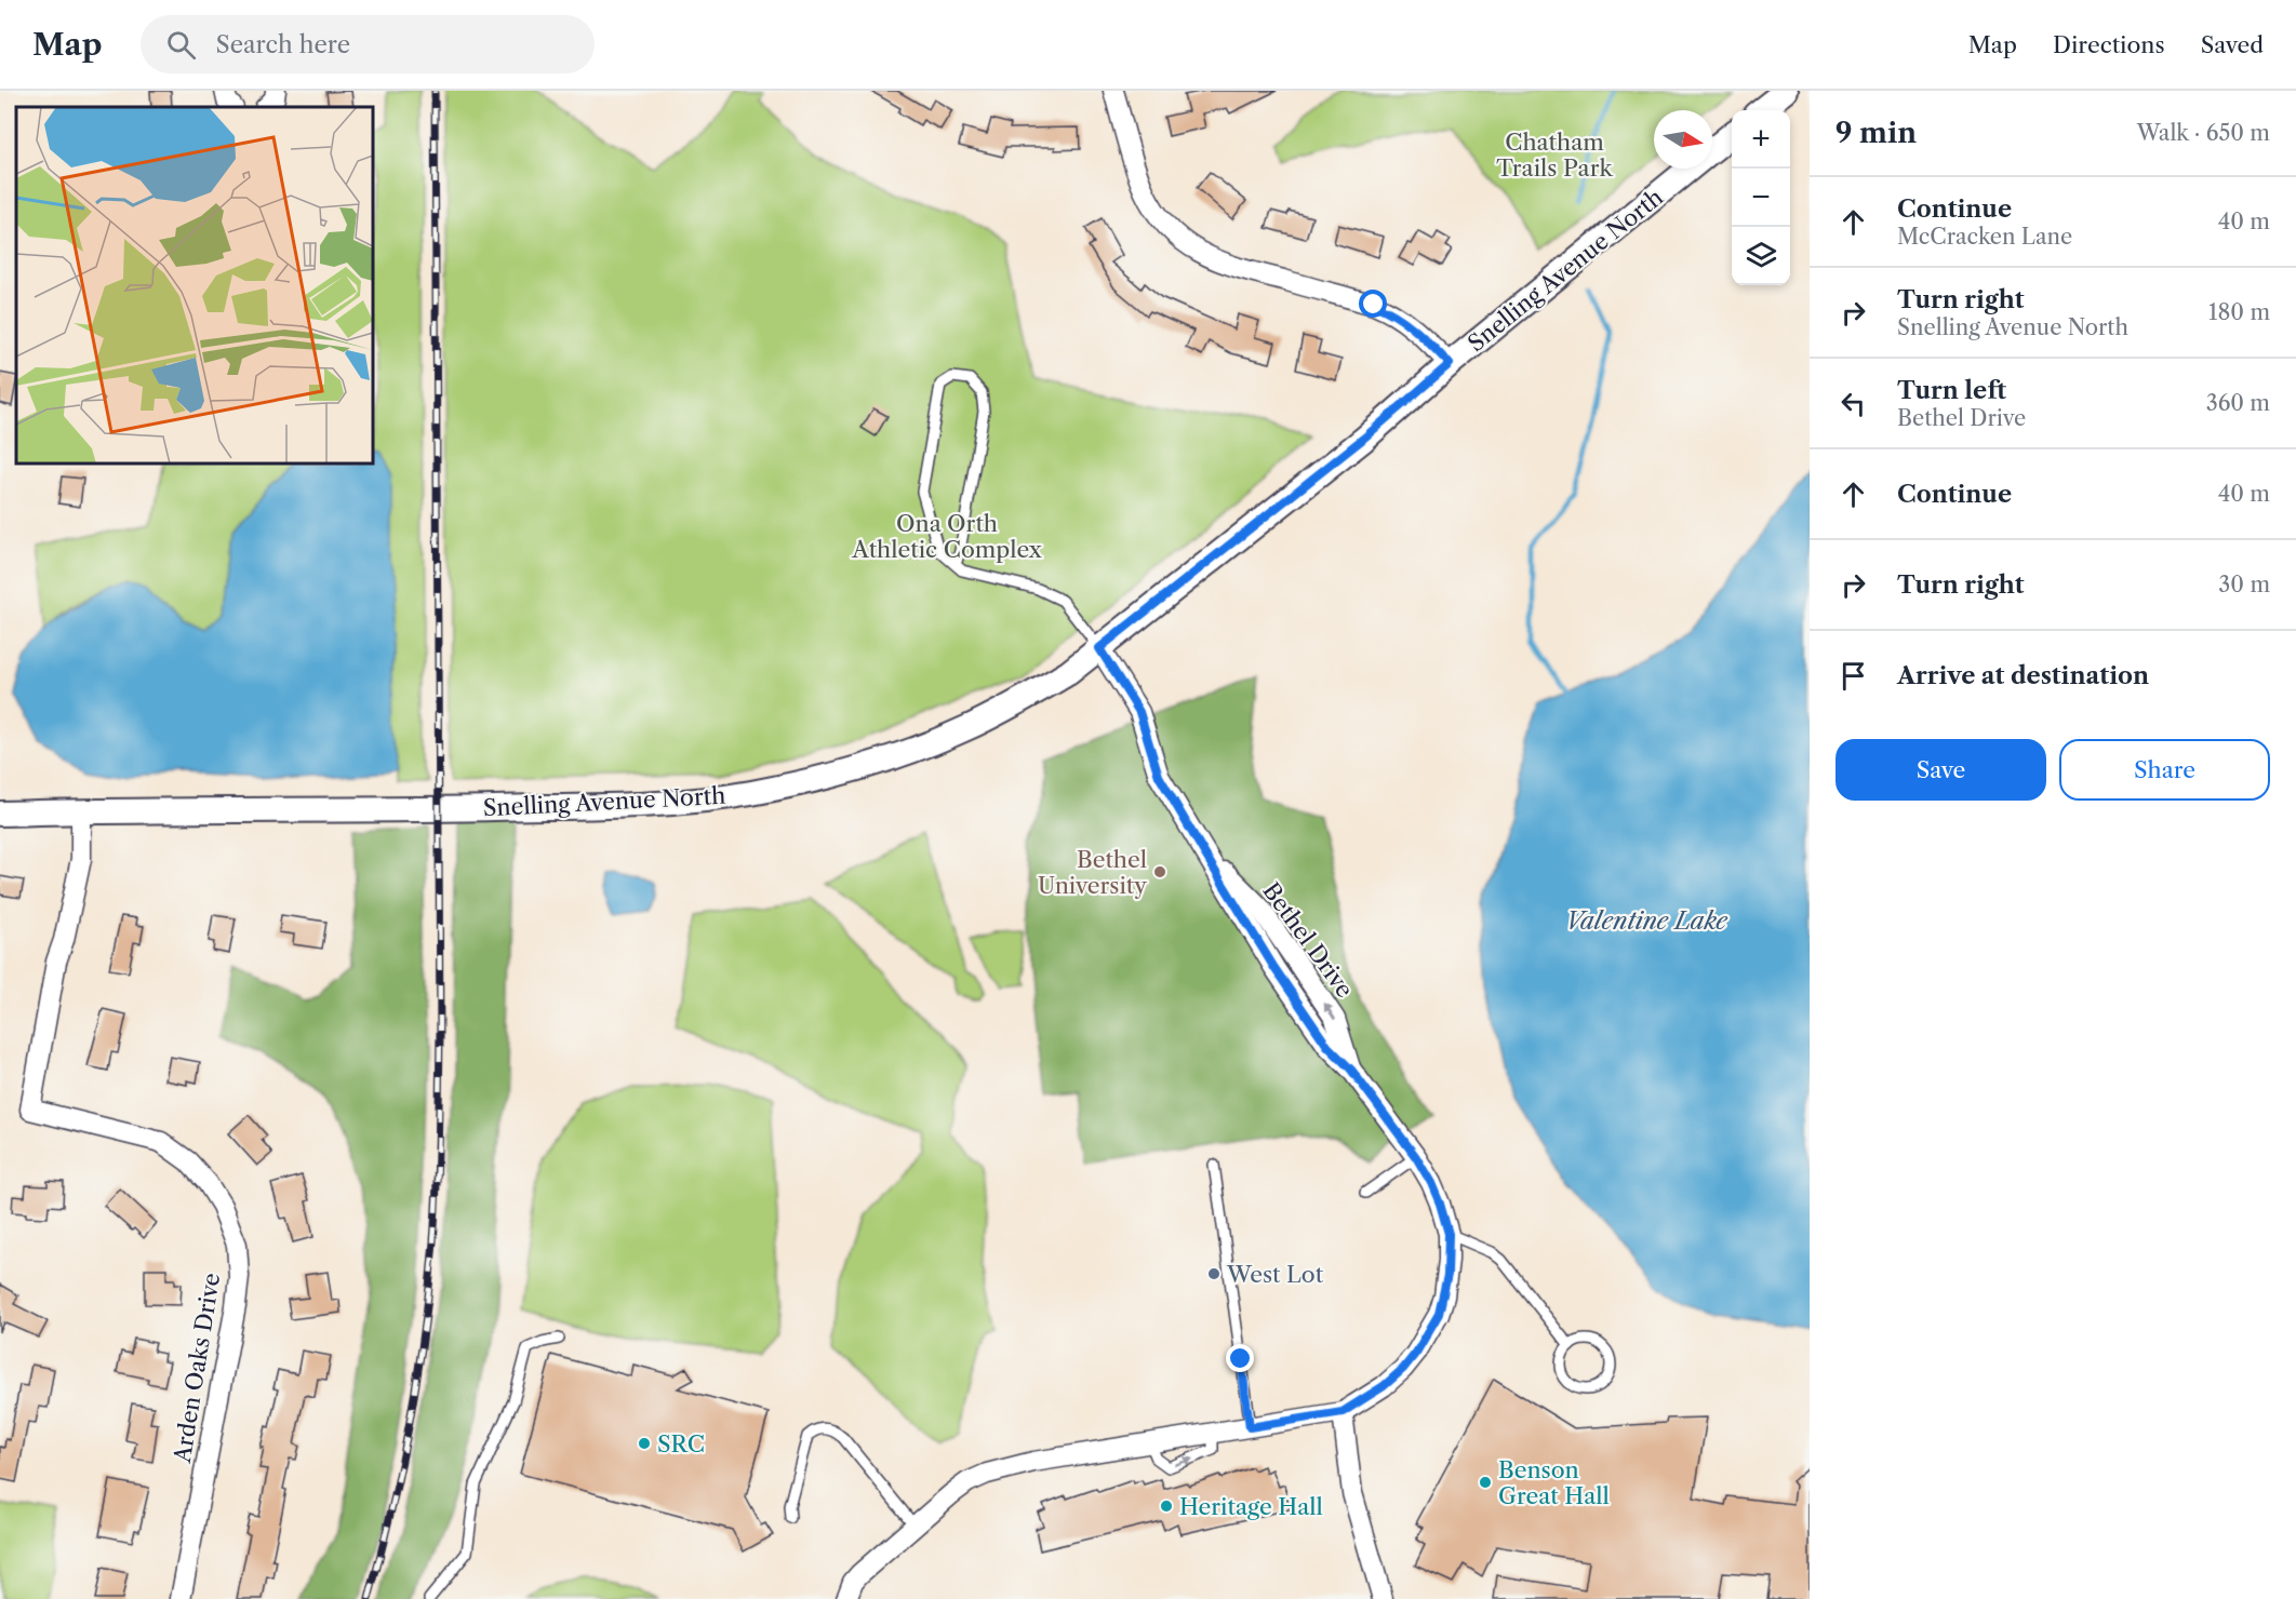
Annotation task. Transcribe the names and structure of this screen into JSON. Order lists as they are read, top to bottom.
{
  "streets": {
    "street": ["Snelling Avenue North", "Bethel Drive", "Arden Oaks Drive"]
  },
  "crossings": [
    ["Snelling Avenue North", "Bethel Drive"],
    ["Snelling Avenue North", "Arden Oaks Drive"]
  ],
  "water": ["Valentine Lake"],
  "parks": ["Chatham Trails Park", "Ona Orth Athletic Complex"],
  "places": [
    "Bethel University",
    "West Lot",
    "SRC",
    "Benson Great Hall",
    "Heritage Hall"
  ],
  "north": "right",
  "page": {
    "header": "Map",
    "search": "Search here",
    "nav": ["Map", "Directions", "Saved"],
    "heading": ["9 min", "Walk · 650 m"],
    "map_buttons": ["+", "−"],
    "list": [
      ["Continue", "McCracken Lane", "40 m"],
      ["Turn right", "Snelling Avenue North", "180 m"],
      ["Turn left", "Bethel Drive", "360 m"],
      ["Continue", "40 m"],
      ["Turn right", "30 m"],
      "Arrive at destination"
    ],
    "buttons": ["Save", "Share"]
  }
}
